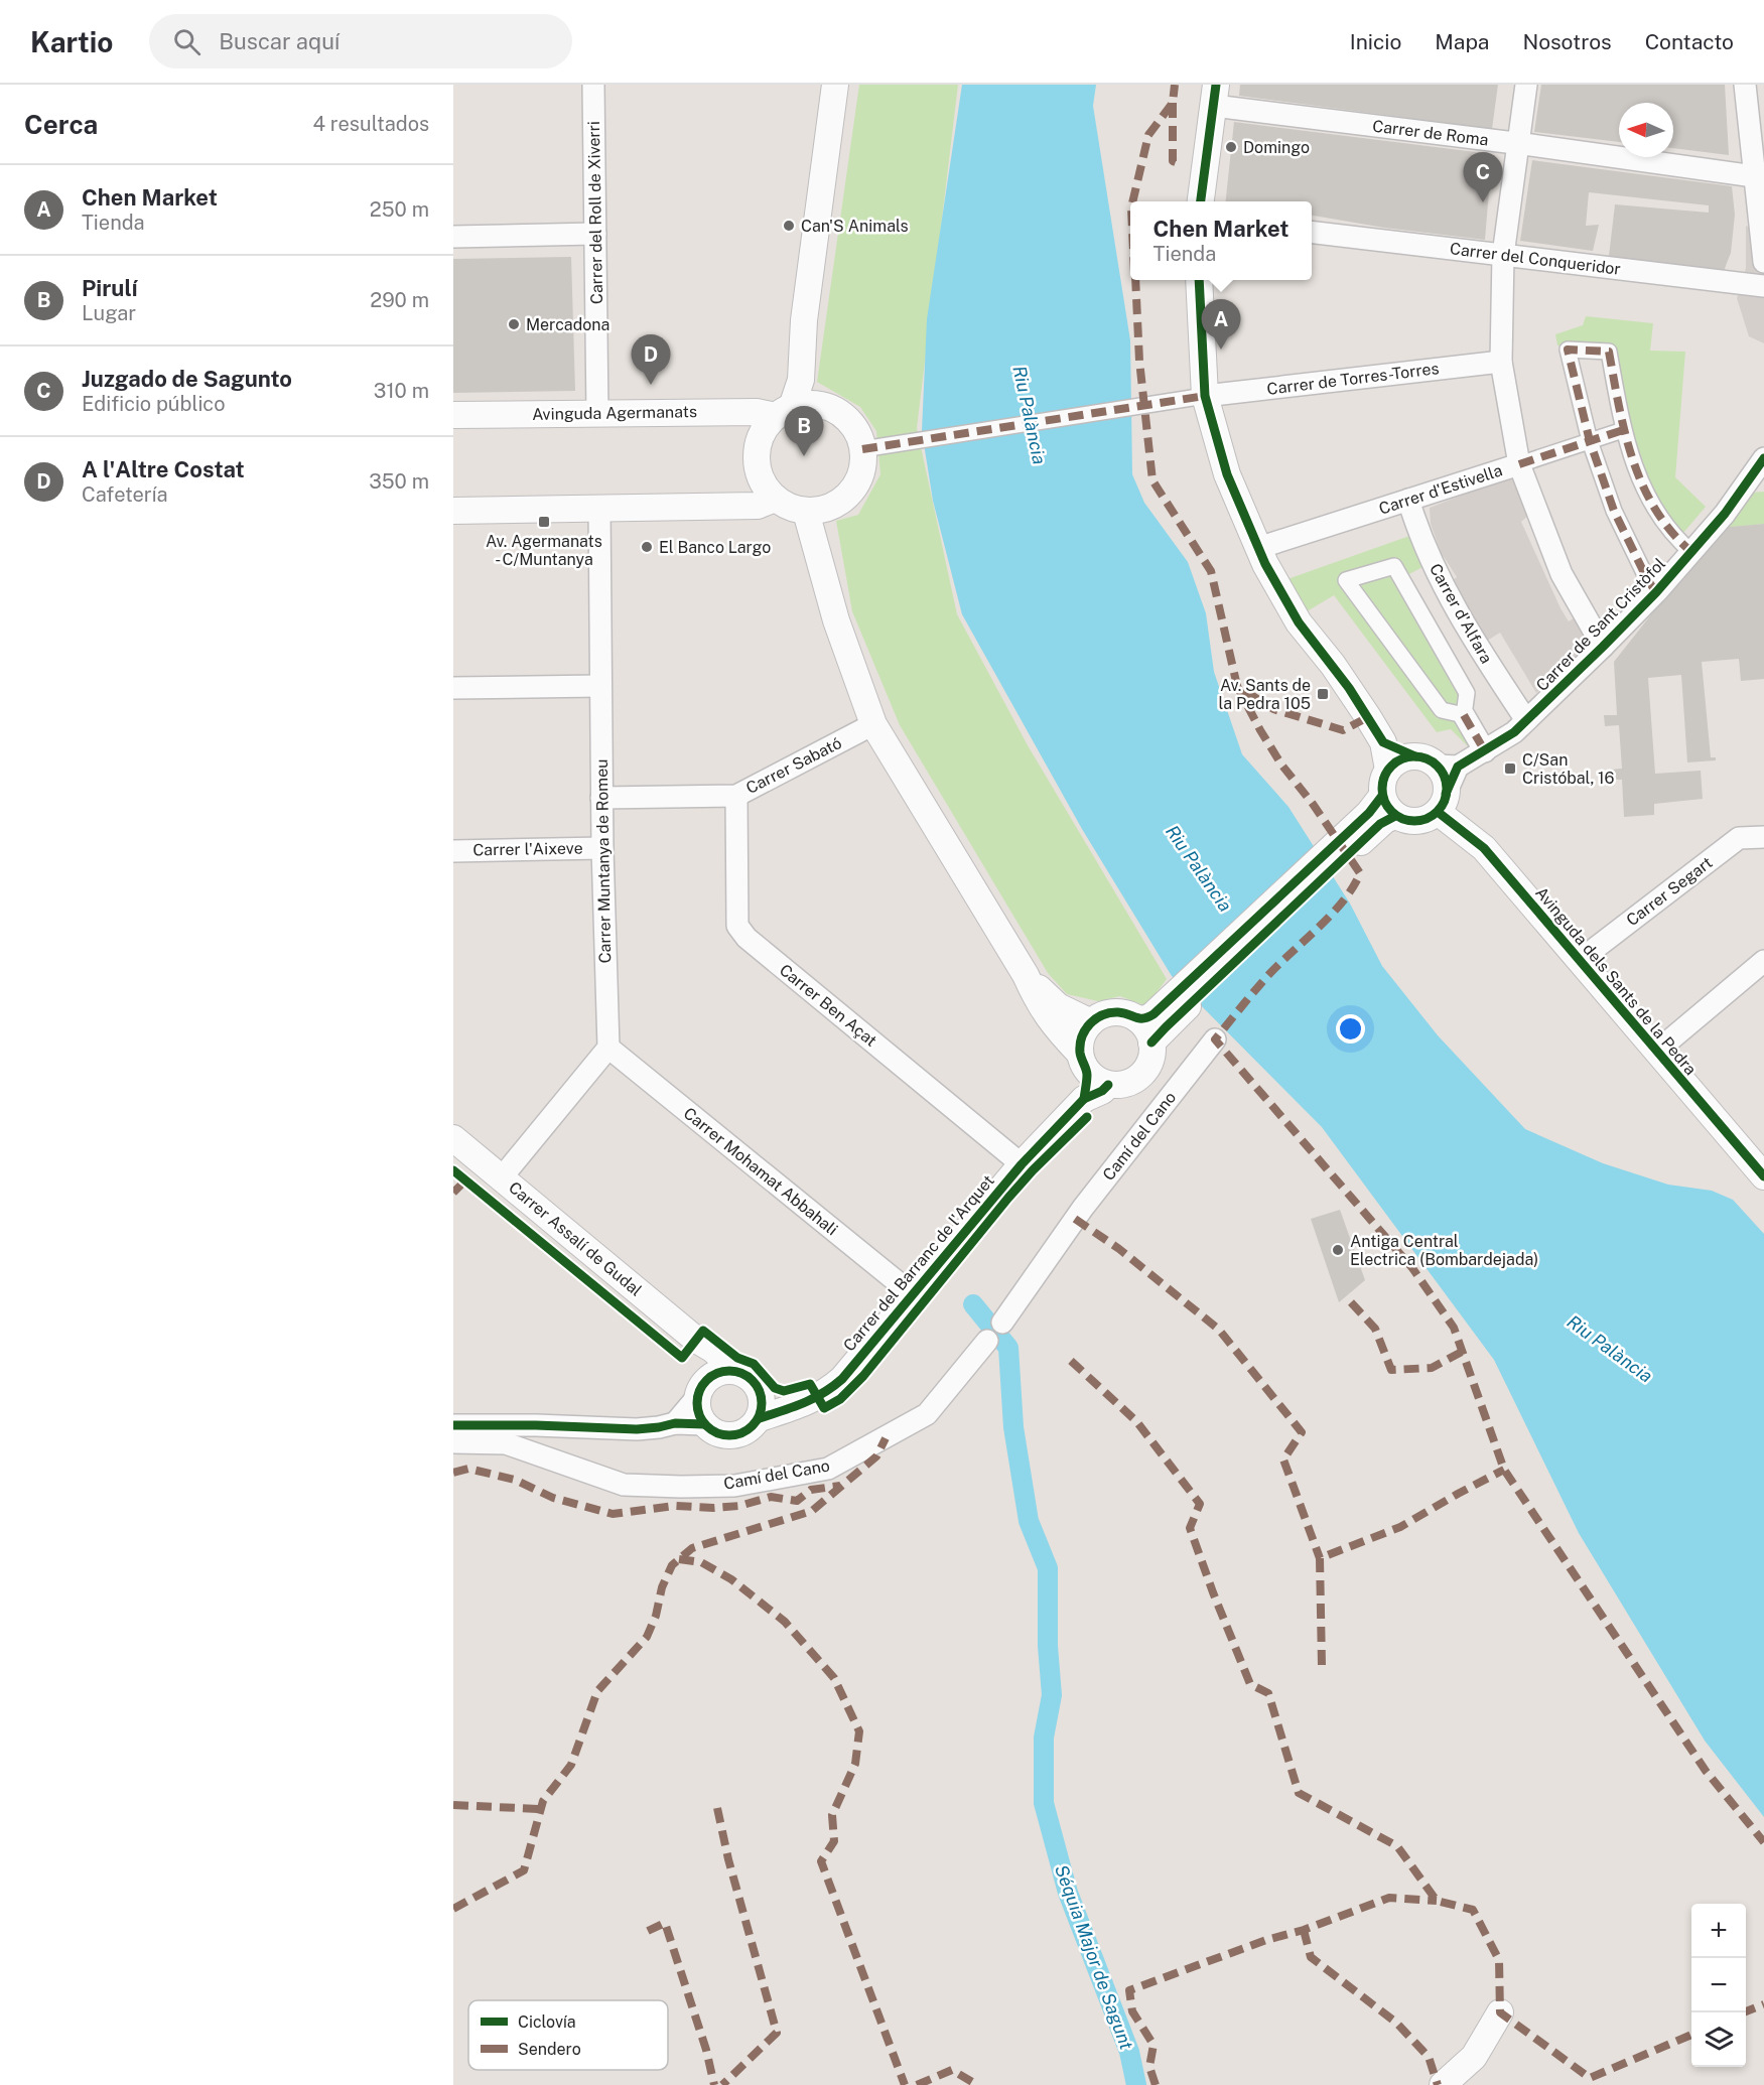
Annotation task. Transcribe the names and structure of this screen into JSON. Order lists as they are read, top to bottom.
{
  "streets": {
    "street": [
      "Carrer de Roma",
      "Carrer del Roll de Xiverri",
      "Carrer del Conqueridor",
      "Carrer de Torres-Torres",
      "Avinguda Agermanats",
      "Carrer d'Estivella",
      "Carrer d'Alfara",
      "Carrer de Sant Cristòfol",
      "Carrer Sabató",
      "Carrer l'Aixeve",
      "Carrer Muntanya de Romeu",
      "Carrer Segart",
      "Avinguda dels Sants de la Pedra",
      "Carrer Ben Açat",
      "Camí del Cano",
      "Carrer Mohamat Abbahali",
      "Carrer Assalí de Gudal",
      "Carrer del Barranc de l'Arquet"
    ]
  },
  "crossings": [
    ["Carrer del Roll de Xiverri", "Avinguda Agermanats"],
    ["Carrer d'Estivella", "Carrer d'Alfara"],
    ["Carrer d'Alfara", "Carrer de Sant Cristòfol"],
    ["Carrer de Sant Cristòfol", "Avinguda dels Sants de la Pedra"],
    ["Carrer Sabató", "Carrer Muntanya de Romeu"],
    ["Carrer Sabató", "Carrer Ben Açat"],
    ["Carrer l'Aixeve", "Carrer Muntanya de Romeu"],
    ["Carrer Muntanya de Romeu", "Carrer Mohamat Abbahali"],
    ["Carrer Segart", "Avinguda dels Sants de la Pedra"],
    ["Carrer Ben Açat", "Carrer del Barranc de l'Arquet"],
    ["Carrer Mohamat Abbahali", "Carrer del Barranc de l'Arquet"],
    ["Carrer Assalí de Gudal", "Carrer del Barranc de l'Arquet"]
  ],
  "water": ["Riu Palància", "Séquia Major de Sagunt"],
  "places": {
    "other": [
      "Domingo",
      "Can'S Animals",
      "Mercadona",
      "El Banco Largo",
      "Antiga Central Electrica (Bombardejada)"
    ],
    "transit": ["Av. Agermanats - C/Muntanya", "Av. Sants de la Pedra 105", "C/San Cristóbal, 16"]
  },
  "legend": ["Ciclovía", "Sendero"],
  "north": "left",
  "page": {
    "header": "Kartio",
    "search": "Buscar aquí",
    "nav": [
      "Inicio",
      "Mapa",
      "Nosotros",
      "Contacto"
    ],
    "heading": ["Cerca", "4 resultados"],
    "pins": [
      "C",
      "A",
      "D",
      "B"
    ],
    "list": [
      {
        "mark": "A",
        "name": "Chen Market",
        "note": "Tienda",
        "value": "250 m"
      },
      {
        "mark": "B",
        "name": "Pirulí",
        "note": "Lugar",
        "value": "290 m"
      },
      {
        "mark": "C",
        "name": "Juzgado de Sagunto",
        "note": "Edificio público",
        "value": "310 m"
      },
      {
        "mark": "D",
        "name": "A l'Altre Costat",
        "note": "Cafetería",
        "value": "350 m"
      }
    ],
    "popup": ["Chen Market", "Tienda"],
    "map_buttons": ["+", "−"]
  }
}
